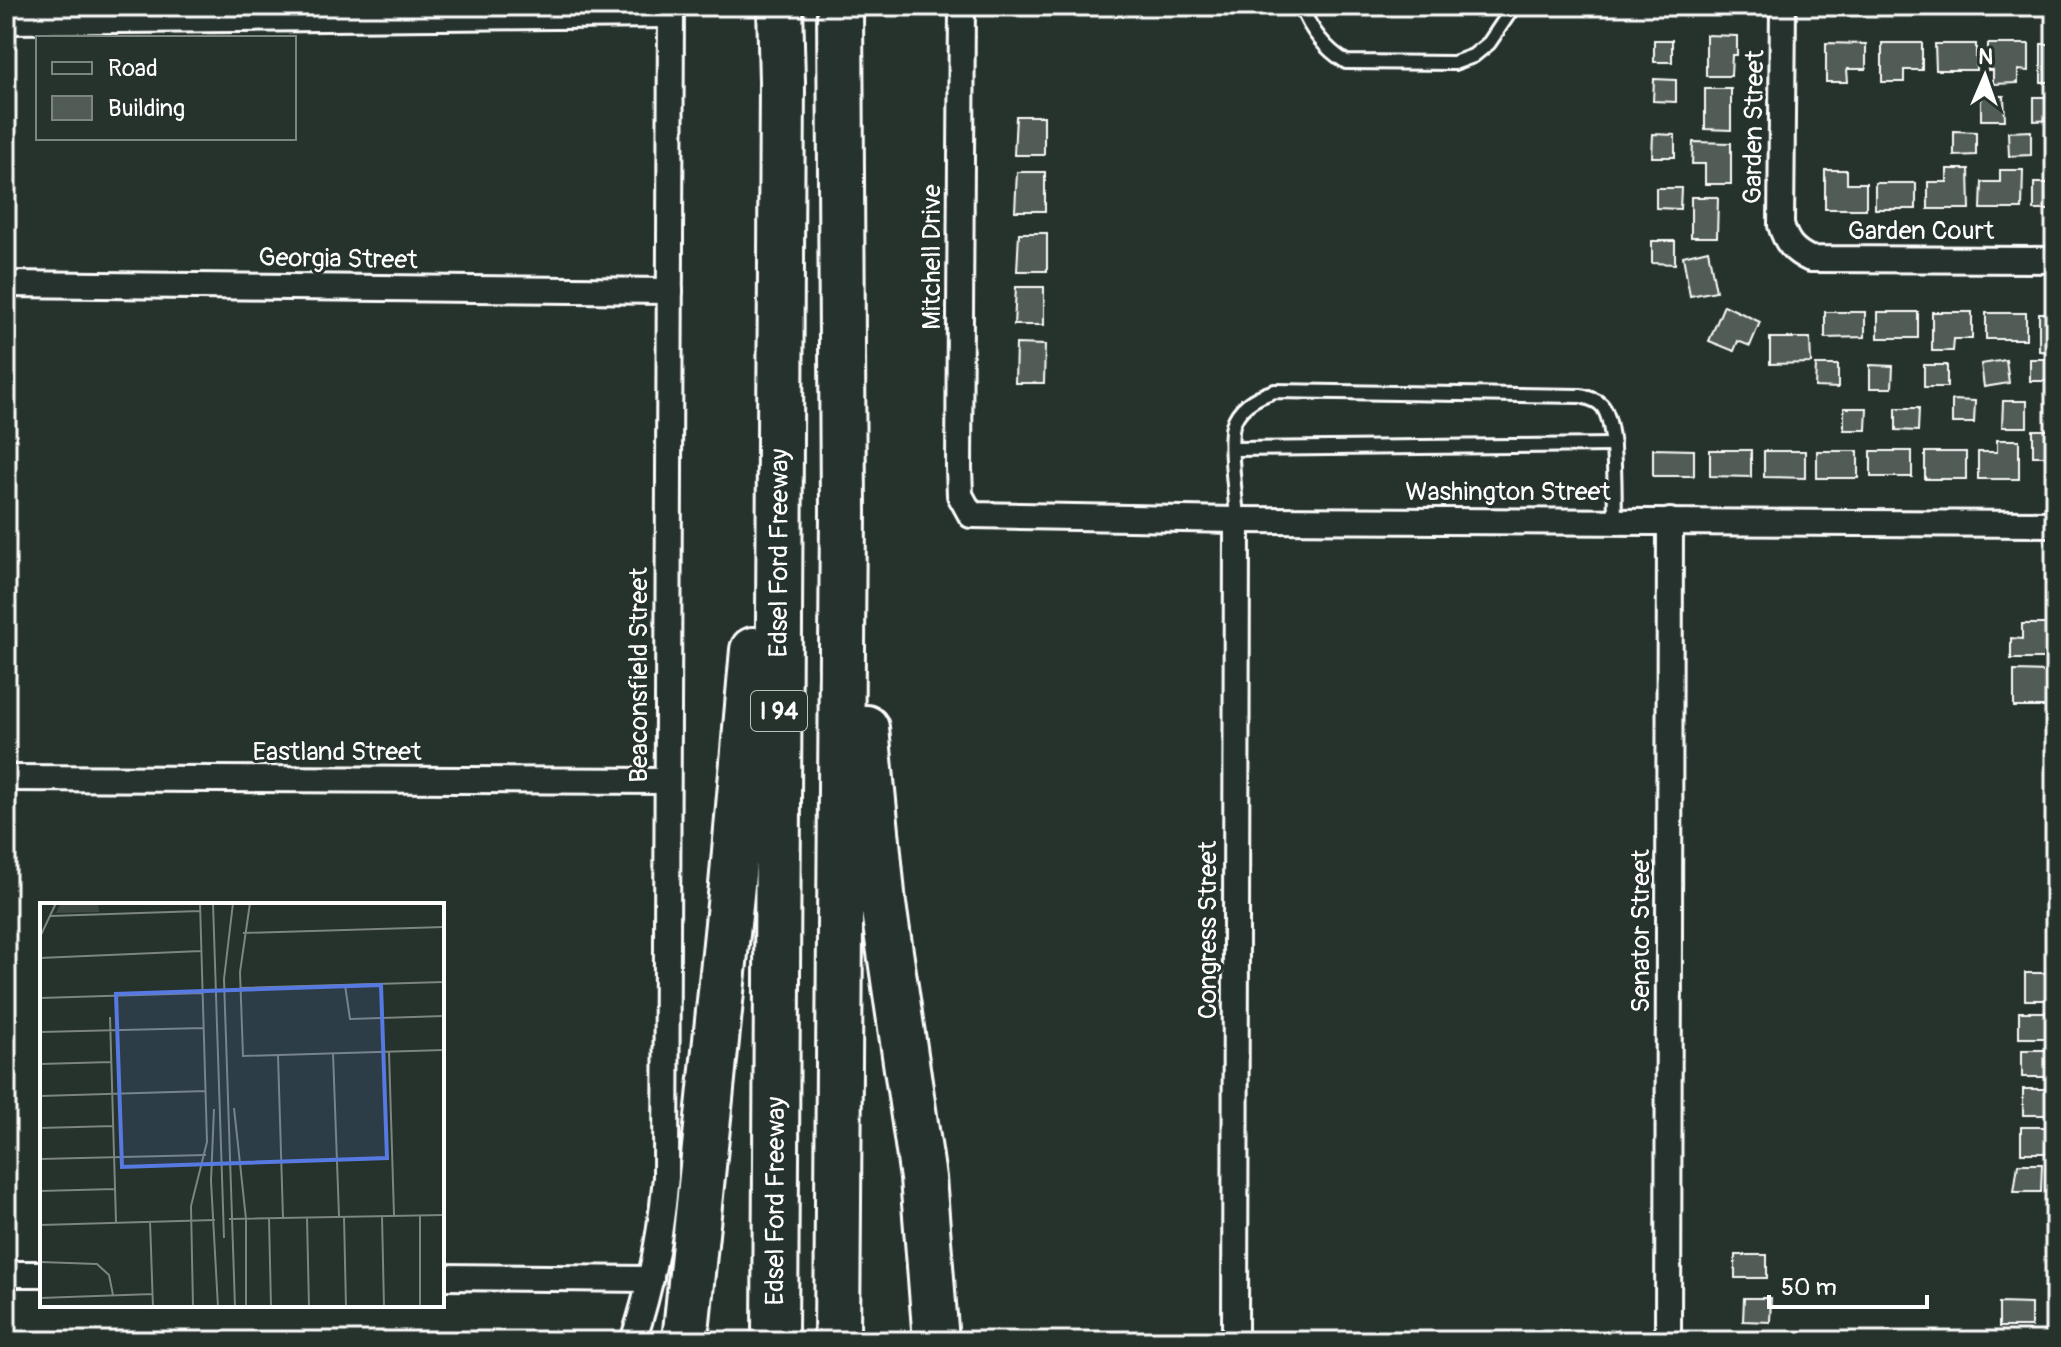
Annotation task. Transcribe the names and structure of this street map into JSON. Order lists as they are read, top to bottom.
{
  "streets": {
    "highway": ["Edsel Ford Freeway", "I 94"],
    "street": [
      "Garden Street",
      "Garden Court",
      "Mitchell Drive",
      "Georgia Street",
      "Washington Street",
      "Beaconsfield Street",
      "Eastland Street",
      "Congress Street",
      "Senator Street"
    ]
  },
  "crossings": [
    ["Garden Street", "Garden Court"],
    ["Mitchell Drive", "Washington Street"],
    ["Georgia Street", "Beaconsfield Street"],
    ["Washington Street", "Congress Street"],
    ["Washington Street", "Senator Street"],
    ["Beaconsfield Street", "Eastland Street"]
  ],
  "legend": ["Road", "Building"],
  "scale_bar": "50 m",
  "north": "top"
}
